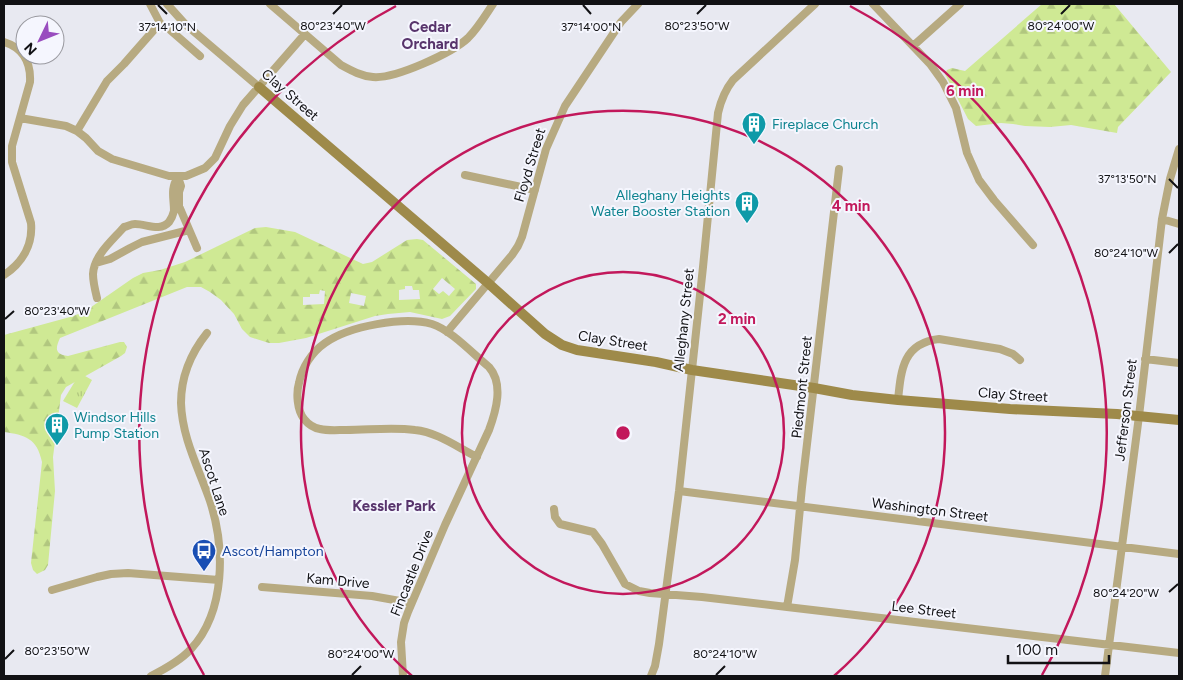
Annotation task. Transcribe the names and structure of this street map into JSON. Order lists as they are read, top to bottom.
{
  "streets": {
    "street": [
      "Clay Street",
      "Floyd Street",
      "Alleghany Street",
      "Piedmont Street",
      "Jefferson Street",
      "Ascot Lane",
      "Washington Street",
      "Fincastle Drive",
      "Kam Drive",
      "Lee Street"
    ]
  },
  "crossings": [
    ["Clay Street", "Floyd Street"],
    ["Clay Street", "Alleghany Street"],
    ["Clay Street", "Piedmont Street"],
    ["Clay Street", "Jefferson Street"],
    ["Floyd Street", "Fincastle Drive"],
    ["Alleghany Street", "Washington Street"],
    ["Alleghany Street", "Lee Street"],
    ["Piedmont Street", "Washington Street"],
    ["Piedmont Street", "Lee Street"],
    ["Jefferson Street", "Washington Street"],
    ["Jefferson Street", "Lee Street"],
    ["Fincastle Drive", "Kam Drive"]
  ],
  "districts": ["Cedar Orchard", "Kessler Park"],
  "places": {
    "building": ["Fireplace Church", "Alleghany Heights Water Booster Station", "Windsor Hills Pump Station"],
    "bus stop": ["Ascot/Hampton"]
  },
  "scale_bar": "100 m",
  "north": "bottom left",
  "coordinates": [
    "80°23'40\"W",
    "80°23'50\"W",
    "80°24'00\"W",
    "37°14'10\"N",
    "37°14'00\"N",
    "37°13'50\"N",
    "80°24'10\"W",
    "80°24'20\"W"
  ],
  "rings": ["6 min", "4 min", "2 min"]
}
